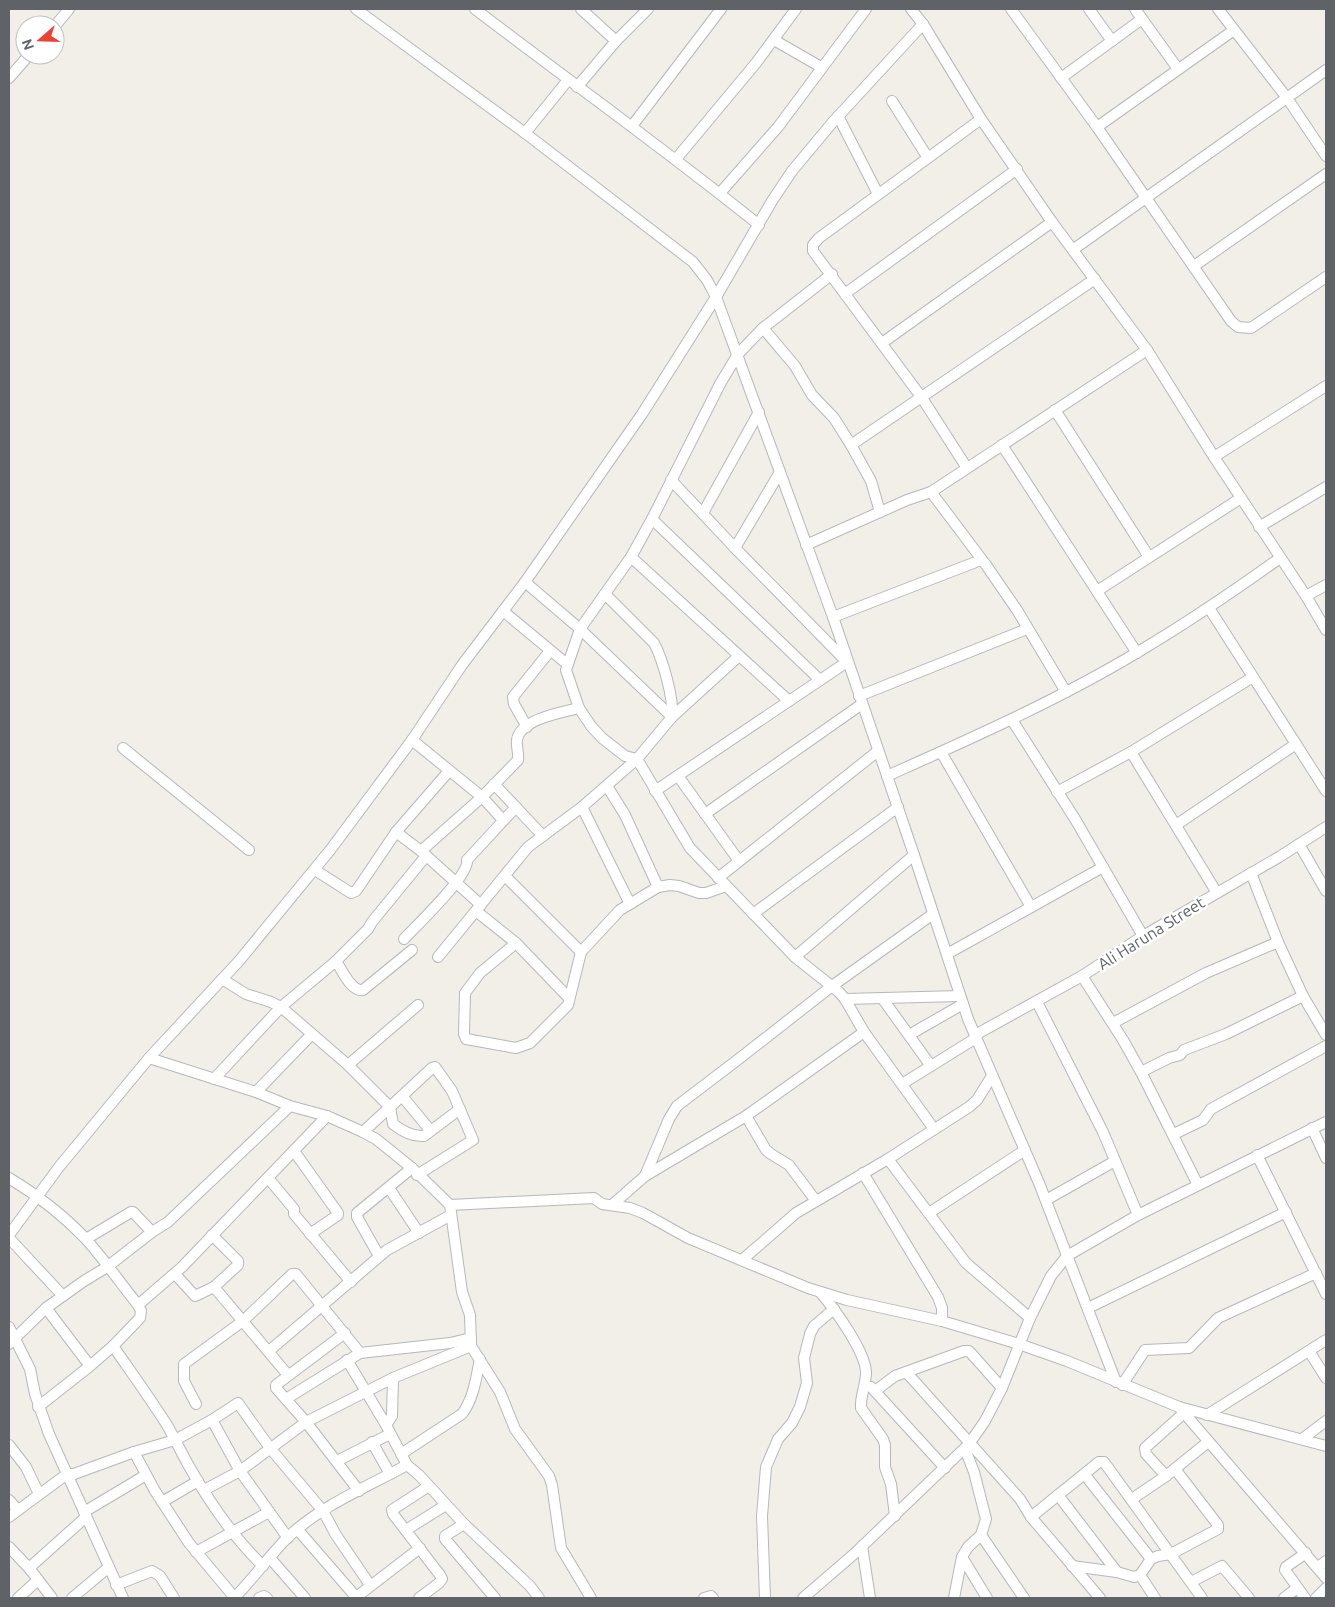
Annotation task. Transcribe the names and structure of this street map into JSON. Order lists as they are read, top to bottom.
{
  "streets": {
    "street": ["Ali Haruna Street"]
  },
  "north": "left"
}
